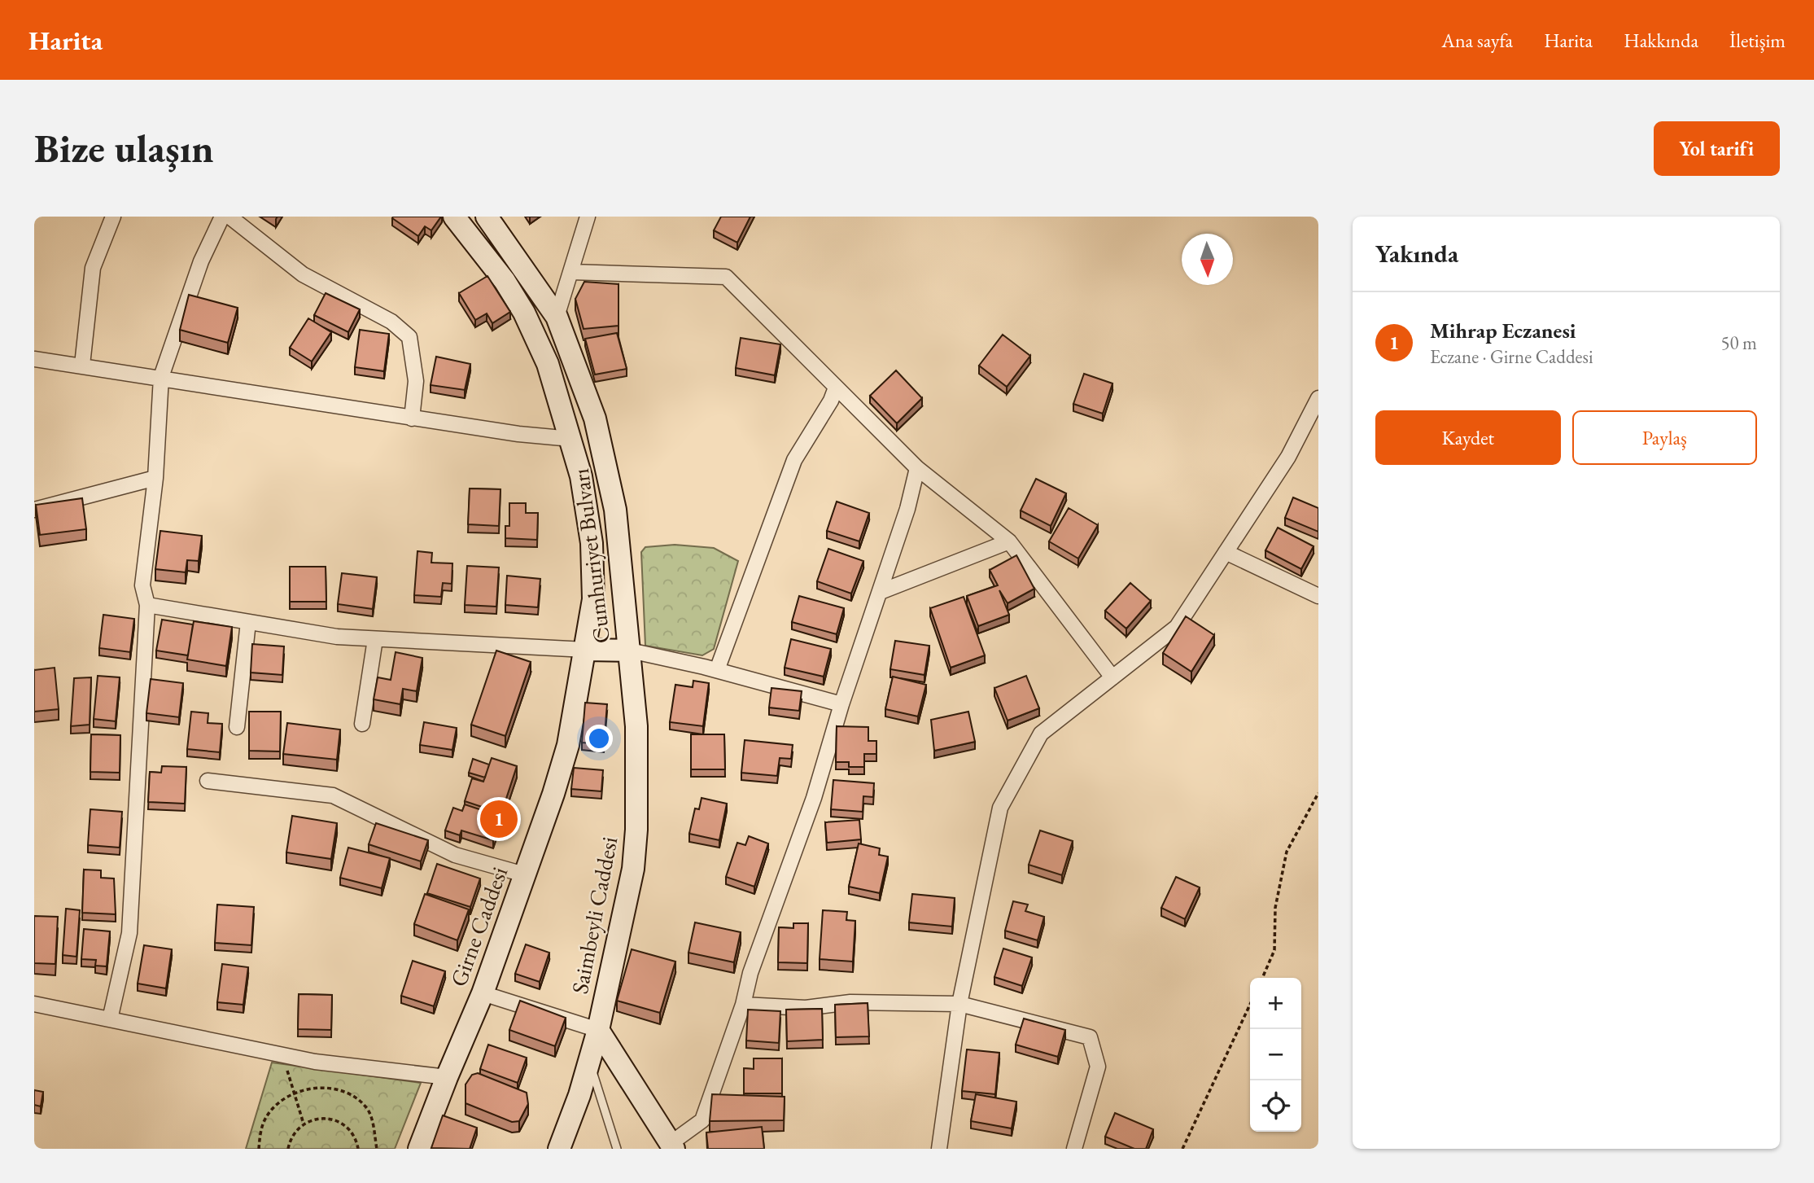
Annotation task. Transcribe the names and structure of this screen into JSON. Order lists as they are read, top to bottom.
{
  "streets": {
    "street": ["Cumhuriyet Bulvarı", "Saimbeyli Caddesi", "Girne Caddesi"]
  },
  "crossings": [
    ["Cumhuriyet Bulvarı", "Saimbeyli Caddesi"],
    ["Cumhuriyet Bulvarı", "Girne Caddesi"]
  ],
  "north": "bottom",
  "page": {
    "header": "Harita",
    "nav": [
      "Ana sayfa",
      "Harita",
      "Hakkında",
      "İletişim"
    ],
    "buttons": [
      "Yol tarifi",
      ["Kaydet", "Paylaş"]
    ],
    "title": "Bize ulaşın",
    "heading": "Yakında",
    "list": [
      {
        "mark": "1",
        "name": "Mihrap Eczanesi",
        "note": "Eczane · Girne Caddesi",
        "value": "50 m"
      }
    ],
    "pins": "1",
    "map_buttons": ["+", "−"]
  }
}
